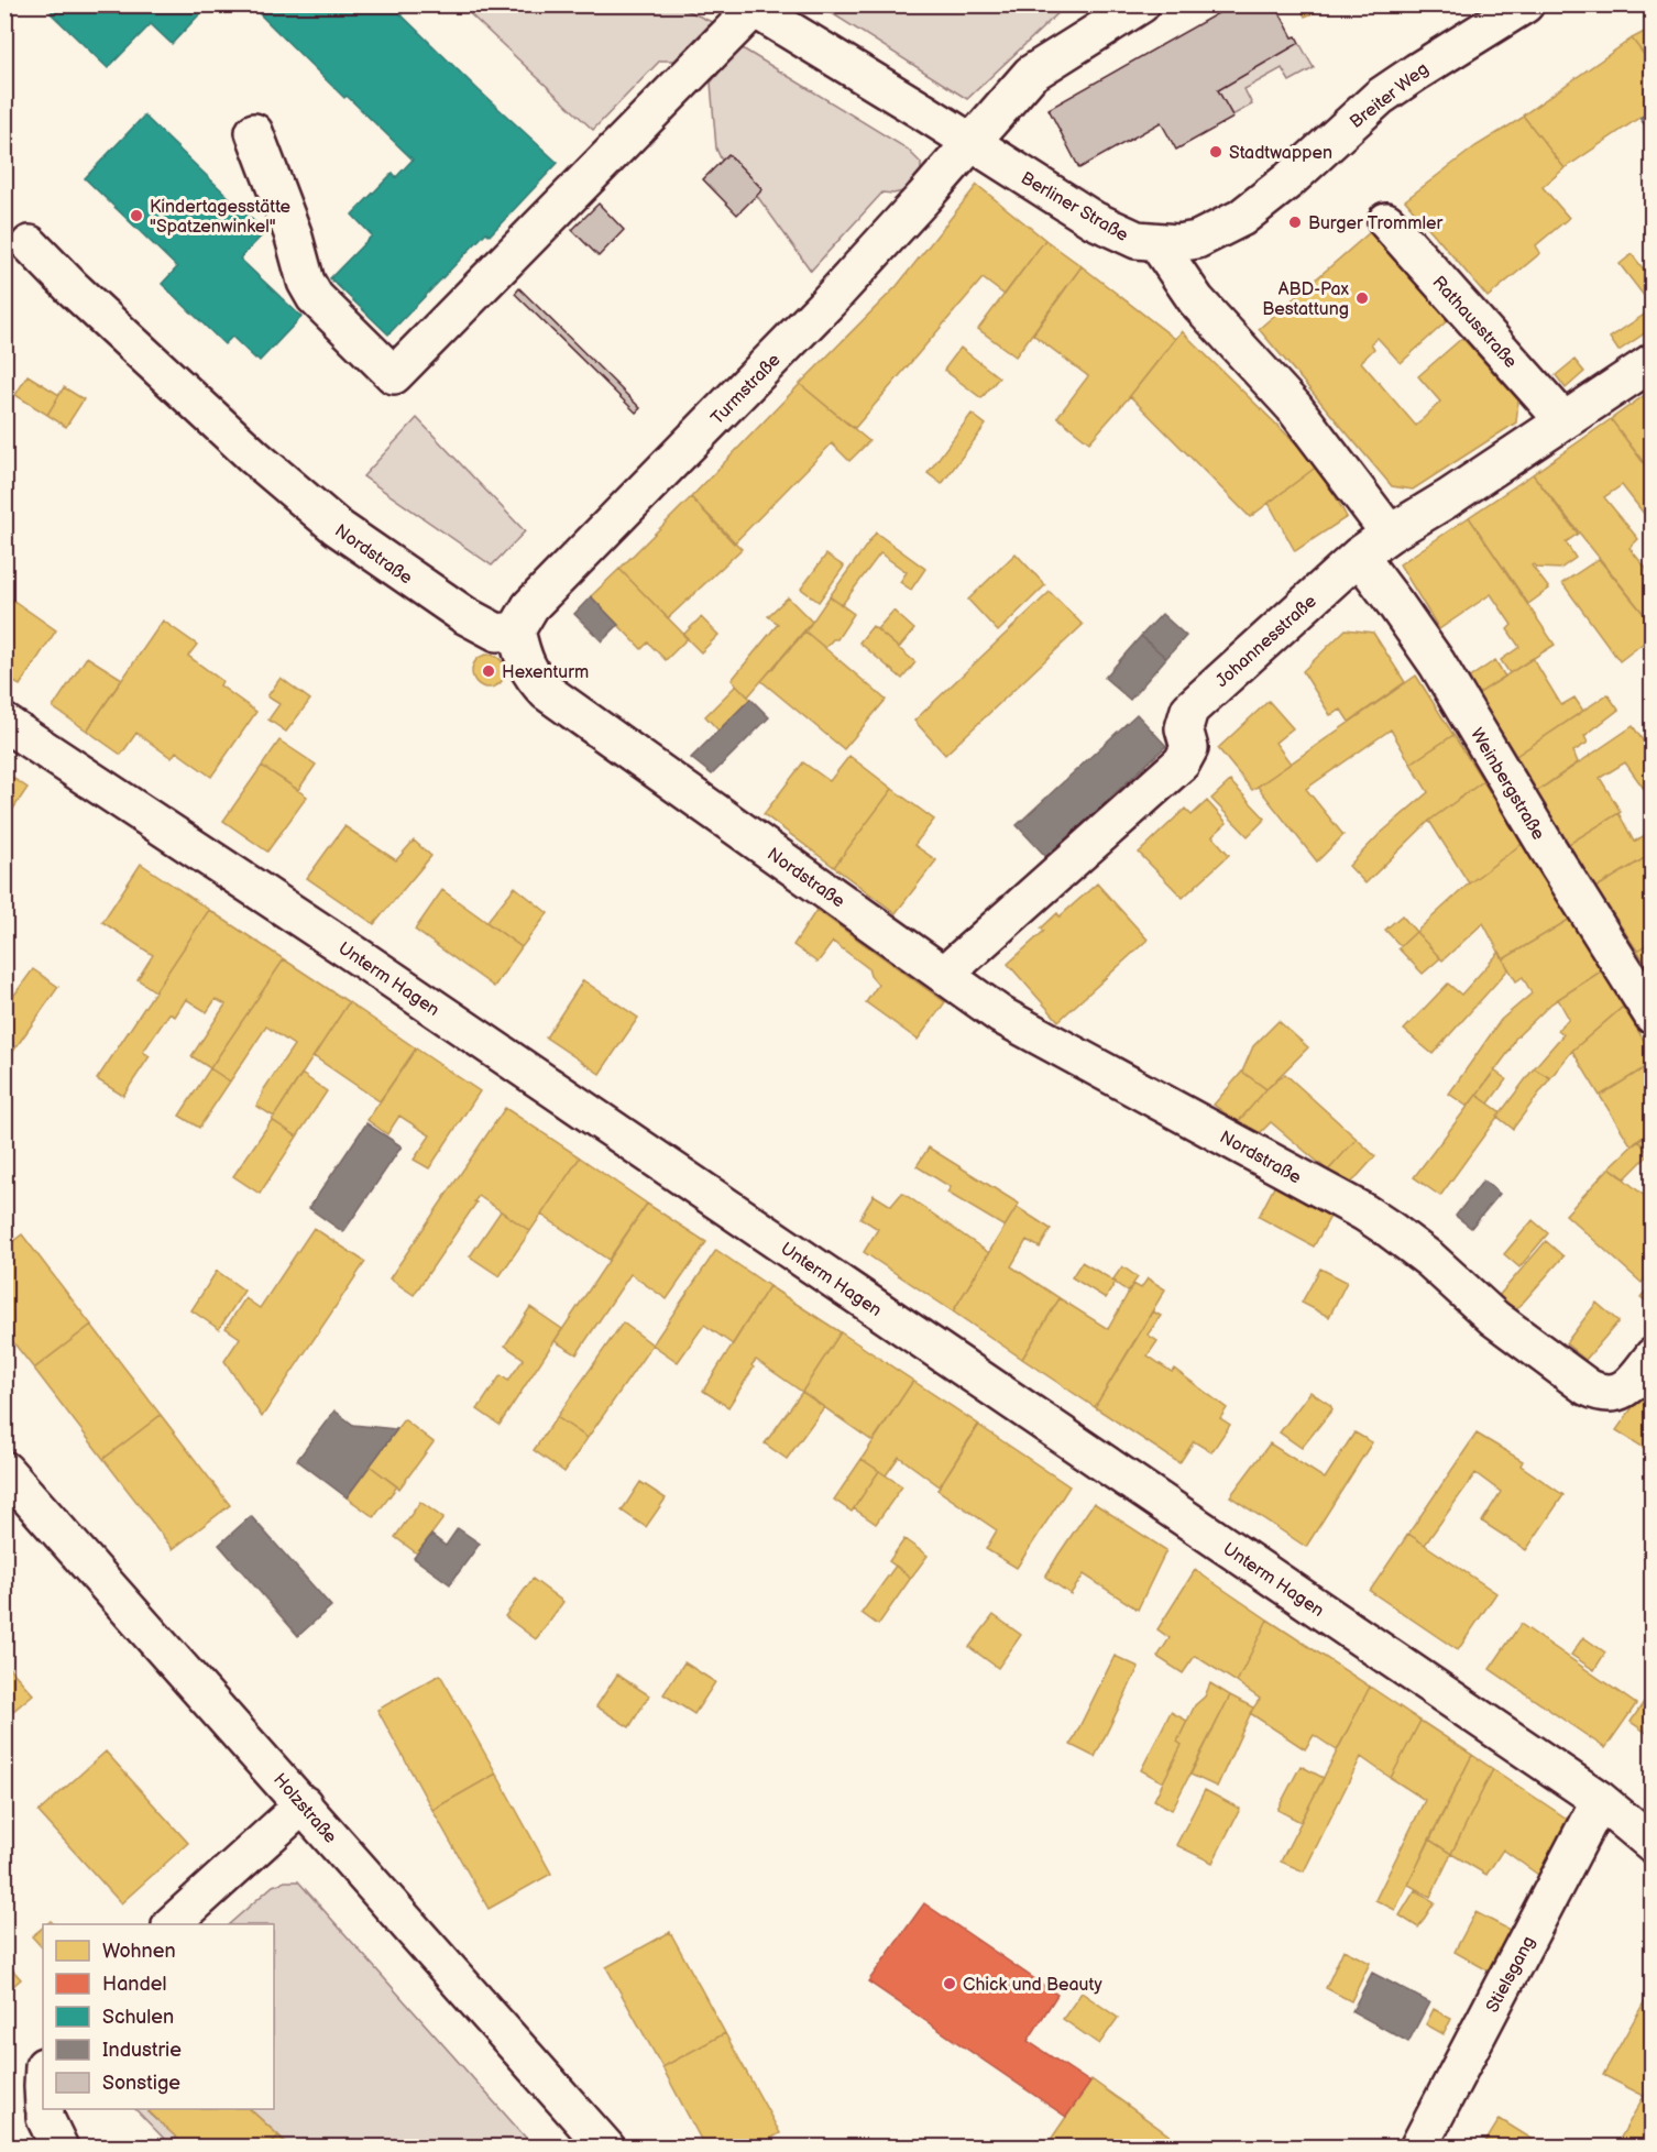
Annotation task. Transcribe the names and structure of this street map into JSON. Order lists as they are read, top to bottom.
{
  "streets": {
    "street": [
      "Breiter Weg",
      "Berliner Straße",
      "Rathausstraße",
      "Turmstraße",
      "Nordstraße",
      "Johannesstraße",
      "Weinbergstraße",
      "Unterm Hagen",
      "Holzstraße",
      "Stielsgang"
    ]
  },
  "crossings": [
    ["Breiter Weg", "Berliner Straße"],
    ["Berliner Straße", "Turmstraße"],
    ["Rathausstraße", "Johannesstraße"],
    ["Turmstraße", "Nordstraße"],
    ["Nordstraße", "Johannesstraße"],
    ["Johannesstraße", "Weinbergstraße"],
    ["Unterm Hagen", "Stielsgang"]
  ],
  "places": [
    "Stadtwappen",
    "Kindertagesstätte \"Spatzenwinkel\"",
    "Burger Trommler",
    "ABD-Pax Bestattung",
    "Hexenturm",
    "Chick und Beauty"
  ],
  "legend": [
    "Wohnen",
    "Handel",
    "Schulen",
    "Industrie",
    "Sonstige"
  ]
}
